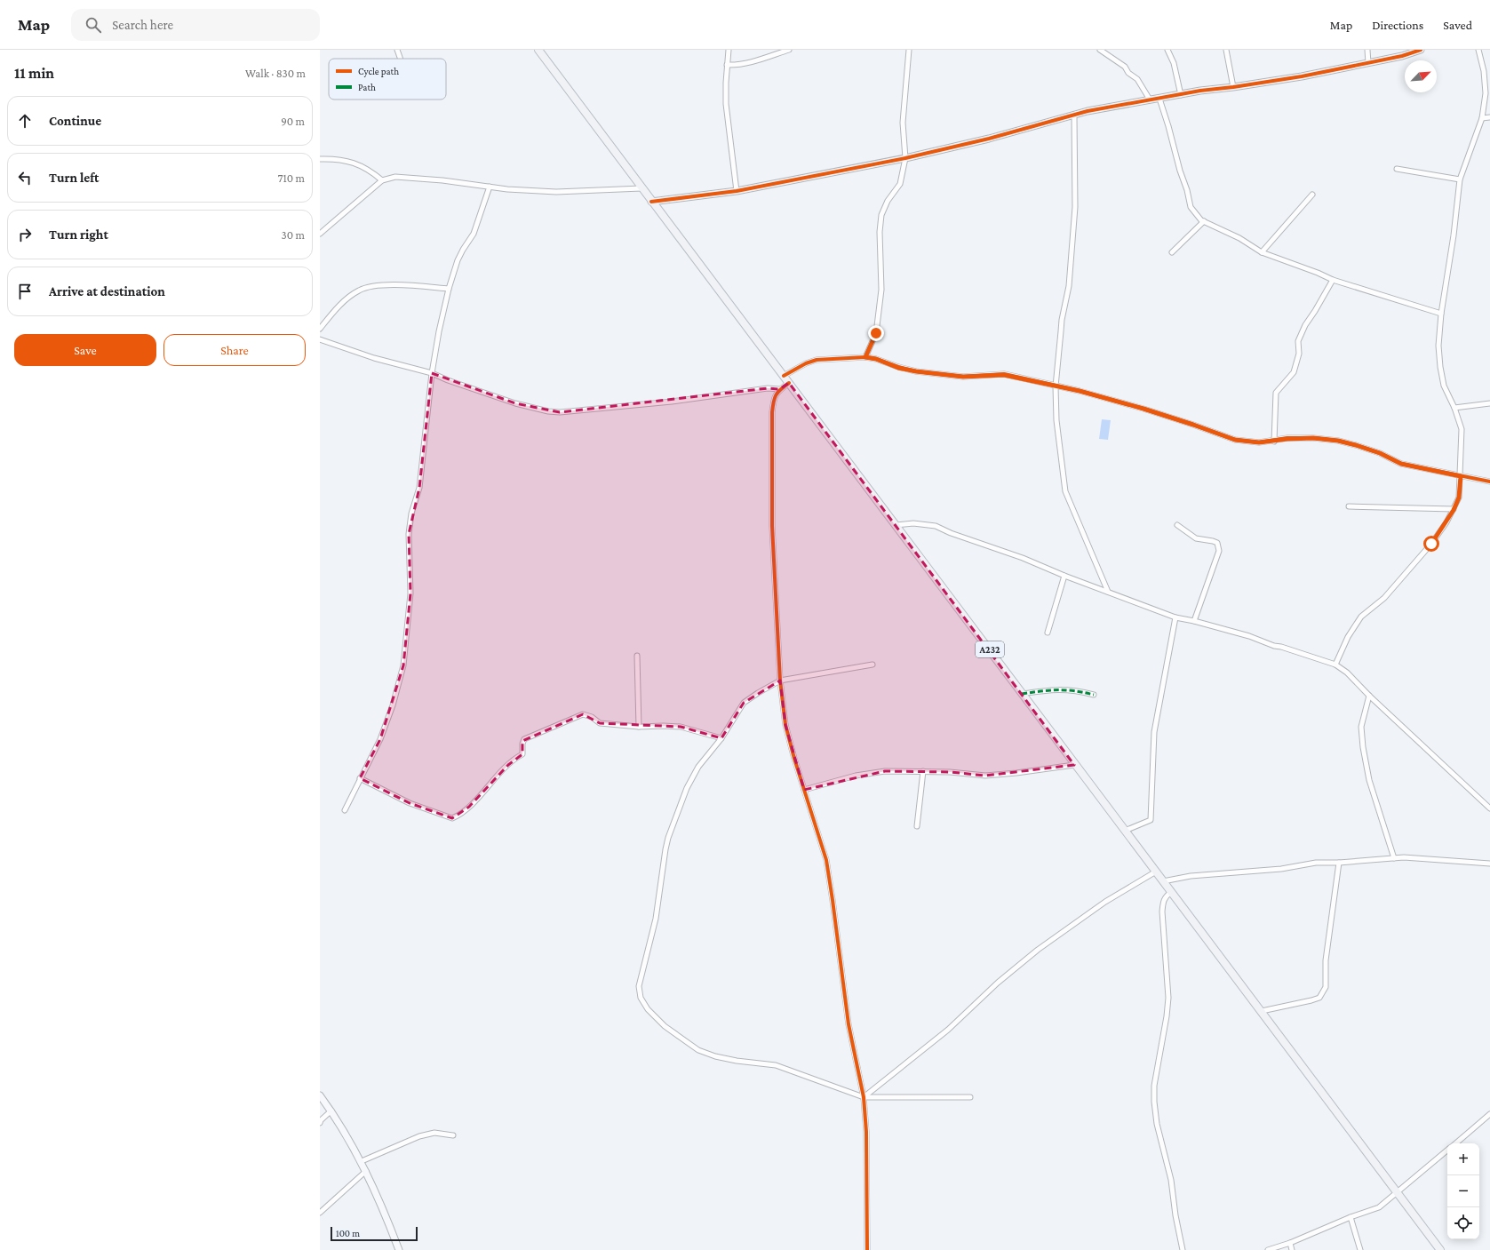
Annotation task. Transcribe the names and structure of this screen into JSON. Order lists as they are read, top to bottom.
{
  "streets": {
    "main road": ["A232"]
  },
  "legend": ["Cycle path", "Path"],
  "scale_bar": "100 m",
  "north": "top right",
  "page": {
    "header": "Map",
    "search": "Search here",
    "nav": ["Map", "Directions", "Saved"],
    "heading": ["11 min", "Walk · 830 m"],
    "list": [
      ["Continue", "90 m"],
      ["Turn left", "710 m"],
      ["Turn right", "30 m"],
      "Arrive at destination"
    ],
    "buttons": ["Save", "Share"],
    "map_buttons": ["+", "−"],
    "scale": "100 m"
  }
}
